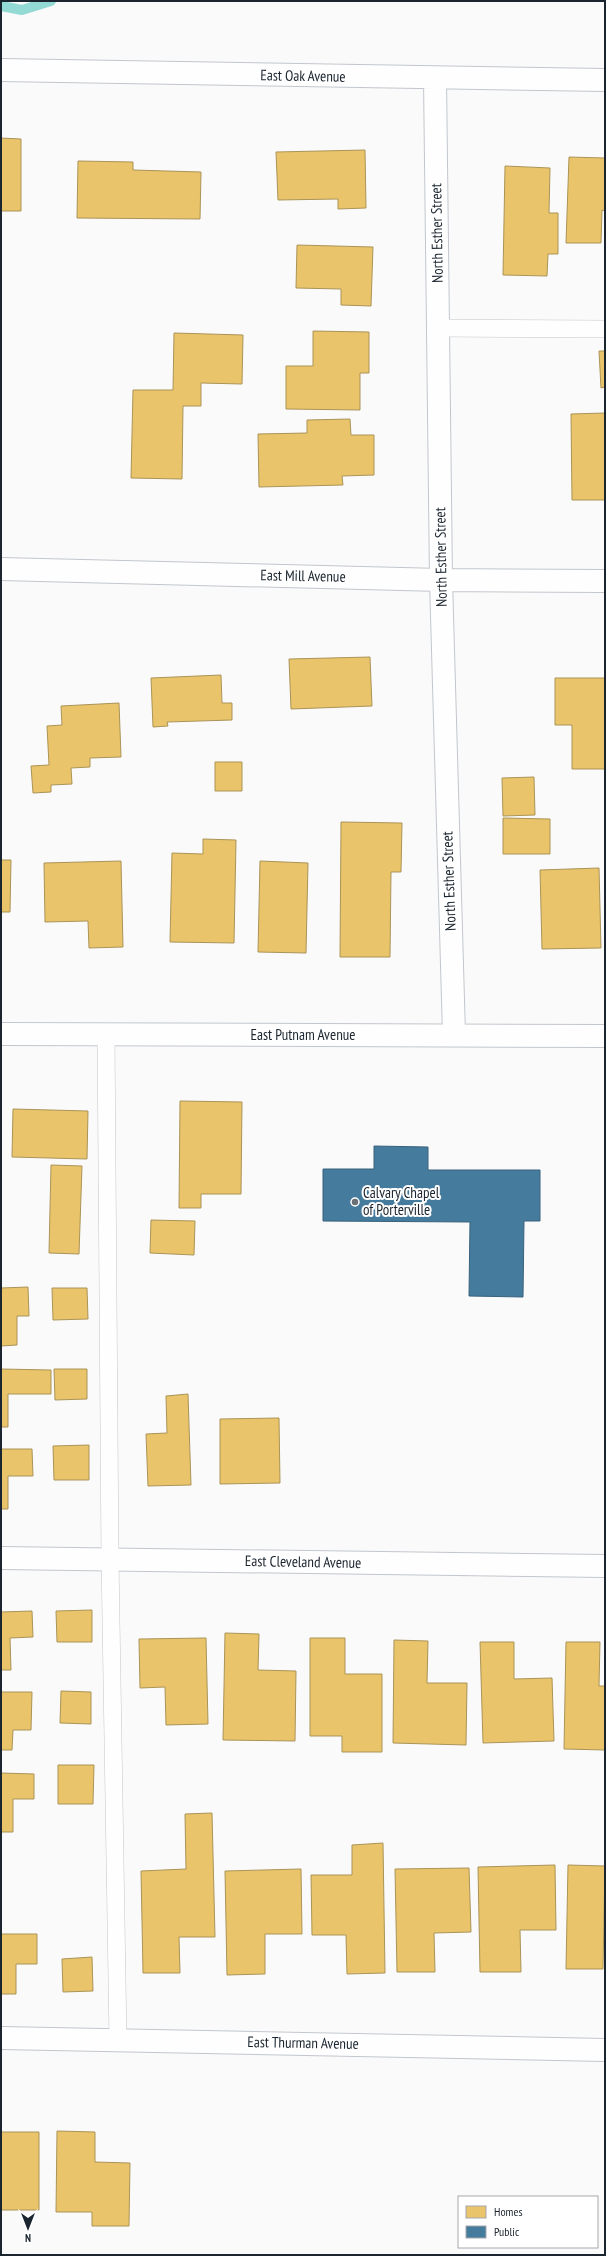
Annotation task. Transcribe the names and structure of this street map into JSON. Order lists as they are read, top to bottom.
{
  "streets": {
    "street": [
      "East Oak Avenue",
      "North Esther Street",
      "East Mill Avenue",
      "East Putnam Avenue",
      "East Cleveland Avenue",
      "East Thurman Avenue"
    ]
  },
  "crossings": [
    ["East Oak Avenue", "North Esther Street"],
    ["North Esther Street", "East Mill Avenue"],
    ["North Esther Street", "East Putnam Avenue"]
  ],
  "places": ["Calvary Chapel of Porterville"],
  "legend": ["Homes", "Public"],
  "north": "bottom"
}
